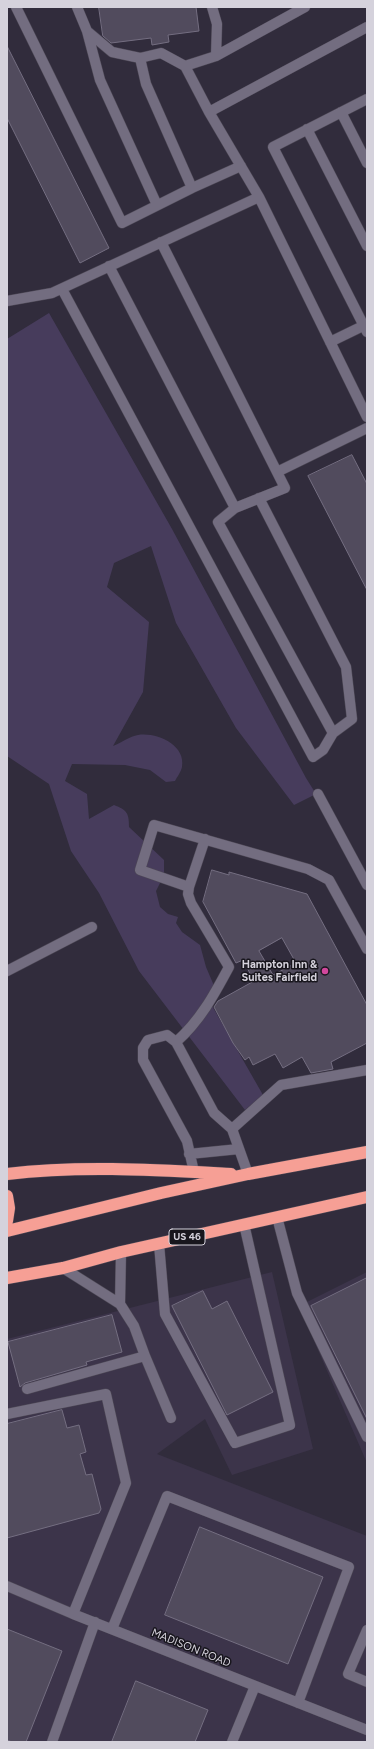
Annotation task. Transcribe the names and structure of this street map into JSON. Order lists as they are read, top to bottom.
{
  "streets": {
    "highway": ["US 46"],
    "street": ["MADISON ROAD"]
  },
  "places": ["Hampton Inn & Suites Fairfield"]
}
